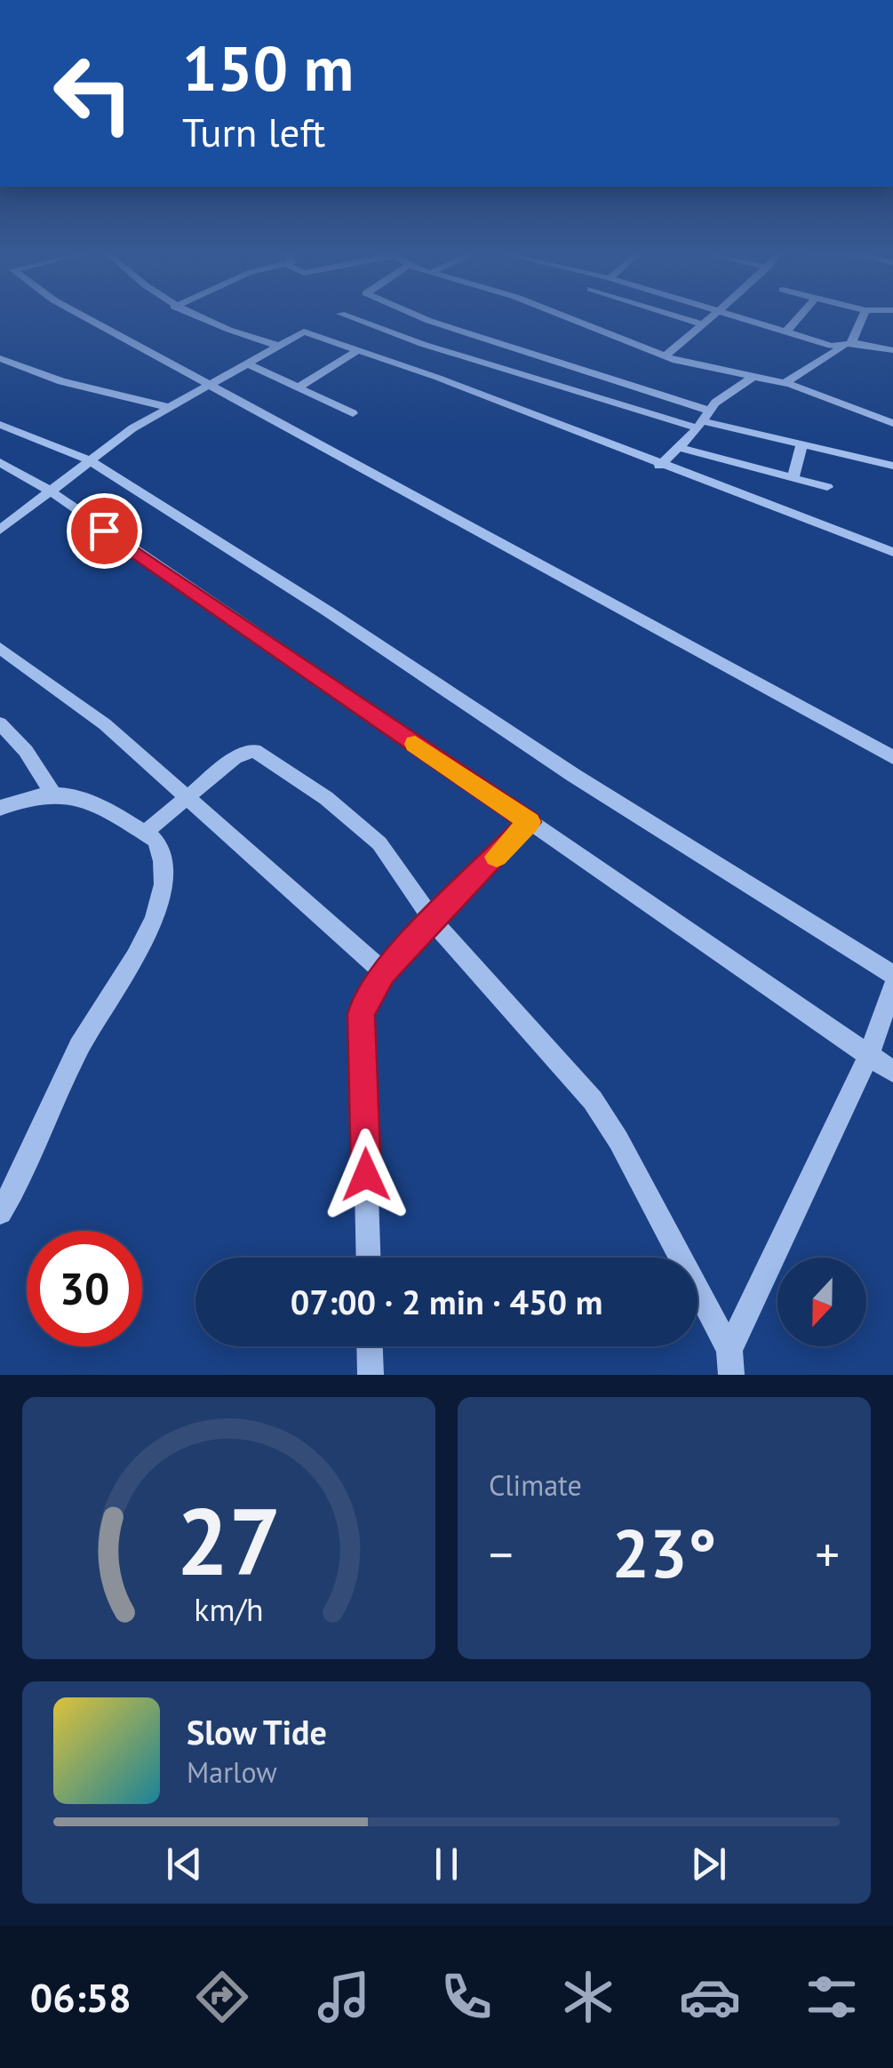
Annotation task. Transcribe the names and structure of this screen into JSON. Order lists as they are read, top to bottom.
{
  "north": "bottom",
  "page": {
    "turn": ["150 m", "Turn left"],
    "limit": "30",
    "trip": "07:00 · 2 min · 450 m",
    "tile": "Climate",
    "heat": ["−", "23°", "+"],
    "song": ["Slow Tide", "Marlow"],
    "tabs": "06:58",
    "gauge": ["27", "km/h"]
  }
}
